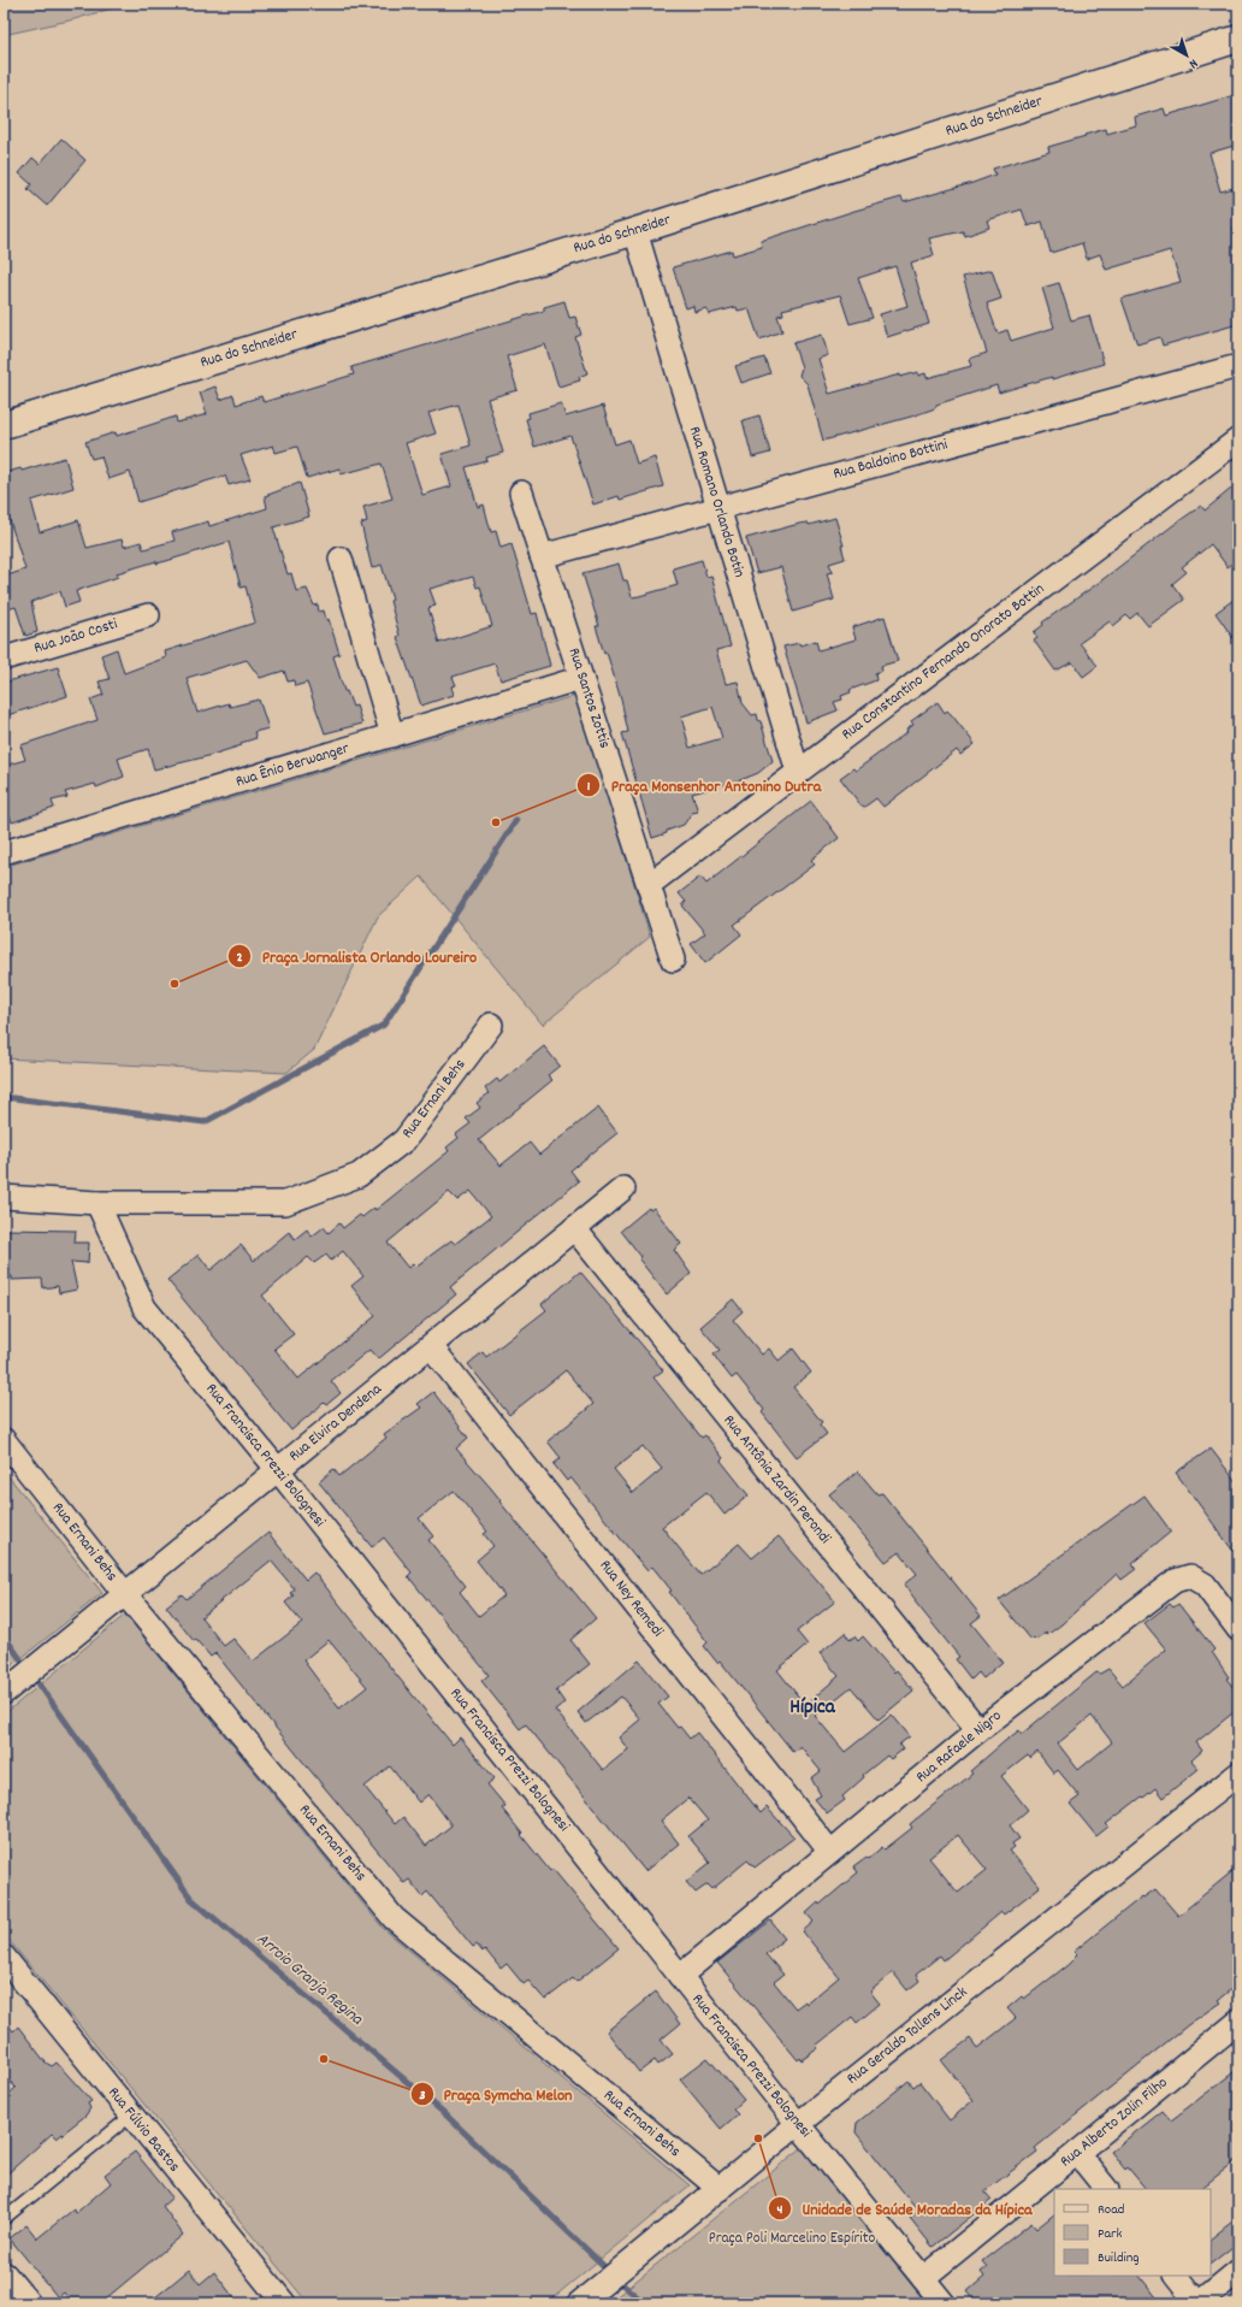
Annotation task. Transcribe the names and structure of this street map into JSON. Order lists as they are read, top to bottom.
{
  "streets": {
    "street": [
      "Rua do Schneider",
      "Rua Baldoino Bottini",
      "Rua Romano Orlando Botin",
      "Rua João Costi",
      "Rua Constantino Fernando Onorato Bottin",
      "Rua Santos Zottis",
      "Rua Ênio Berwanger",
      "Rua Ernani Behs",
      "Rua Elvira Dendena",
      "Rua Francisca Prezzi Bolognesi",
      "Rua Antônia Zardin Perondi",
      "Rua Ney Remedi",
      "Rua Rafaele Nigro",
      "Rua Geraldo Tollens Linck",
      "Rua Alberto Zolin Filho",
      "Rua Fúlvio Bastos"
    ]
  },
  "crossings": [
    ["Rua do Schneider", "Rua Romano Orlando Botin"],
    ["Rua Baldoino Bottini", "Rua Romano Orlando Botin"],
    ["Rua Baldoino Bottini", "Rua Santos Zottis"],
    ["Rua Romano Orlando Botin", "Rua Constantino Fernando Onorato Bottin"],
    ["Rua Constantino Fernando Onorato Bottin", "Rua Santos Zottis"],
    ["Rua Santos Zottis", "Rua Ênio Berwanger"],
    ["Rua Ernani Behs", "Rua Elvira Dendena"],
    ["Rua Ernani Behs", "Rua Francisca Prezzi Bolognesi"],
    ["Rua Ernani Behs", "Rua Geraldo Tollens Linck"],
    ["Rua Elvira Dendena", "Rua Francisca Prezzi Bolognesi"],
    ["Rua Elvira Dendena", "Rua Antônia Zardin Perondi"],
    ["Rua Elvira Dendena", "Rua Ney Remedi"],
    ["Rua Francisca Prezzi Bolognesi", "Rua Rafaele Nigro"],
    ["Rua Francisca Prezzi Bolognesi", "Rua Geraldo Tollens Linck"],
    ["Rua Francisca Prezzi Bolognesi", "Rua Alberto Zolin Filho"],
    ["Rua Antônia Zardin Perondi", "Rua Rafaele Nigro"],
    ["Rua Ney Remedi", "Rua Rafaele Nigro"]
  ],
  "districts": ["Hípica"],
  "water": ["Arroio Granja Regina"],
  "parks": ["Praça Poli Marcelino Espírito"],
  "places": [
    "Praça Monsenhor Antonino Dutra",
    "Praça Jornalista Orlando Loureiro",
    "Praça Symcha Melon",
    "Unidade de Saúde Moradas da Hípica"
  ],
  "legend": ["Road", "Park", "Building"],
  "north": "bottom right"
}
